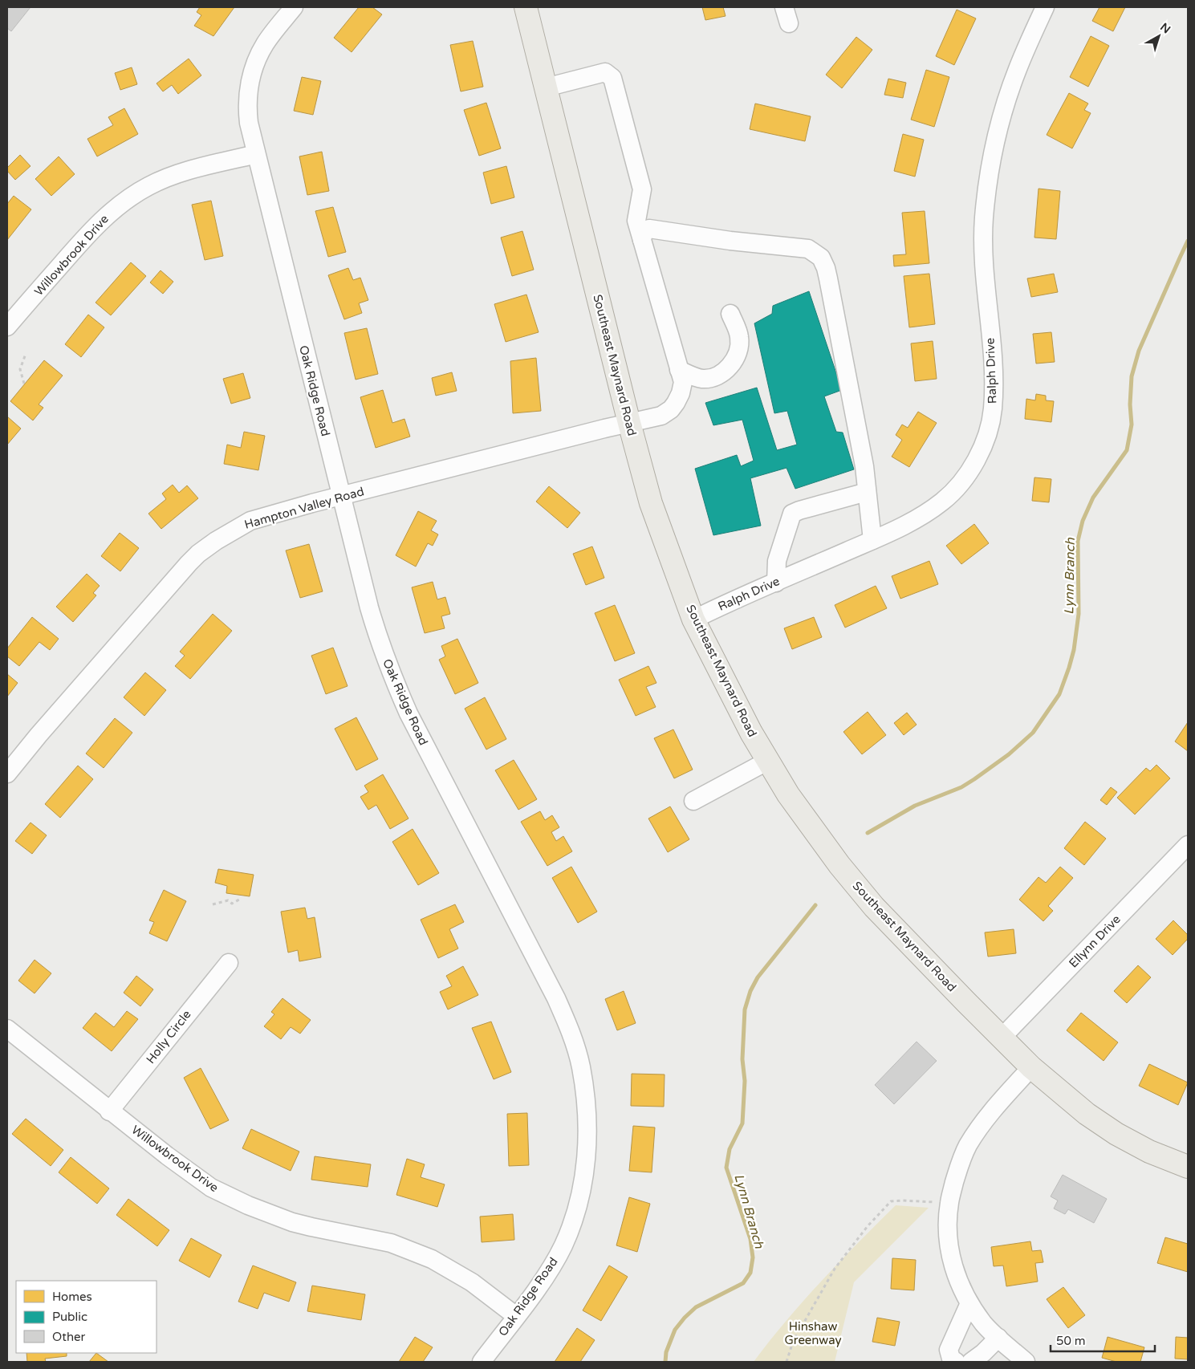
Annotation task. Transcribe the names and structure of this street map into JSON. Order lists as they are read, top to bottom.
{
  "streets": {
    "main road": ["Southeast Maynard Road"],
    "street": [
      "Willowbrook Drive",
      "Ralph Drive",
      "Oak Ridge Road",
      "Hampton Valley Road",
      "Ellynn Drive",
      "Holly Circle"
    ]
  },
  "crossings": [
    ["Willowbrook Drive", "Oak Ridge Road"],
    ["Willowbrook Drive", "Holly Circle"],
    ["Southeast Maynard Road", "Ralph Drive"],
    ["Southeast Maynard Road", "Hampton Valley Road"],
    ["Southeast Maynard Road", "Ellynn Drive"],
    ["Oak Ridge Road", "Hampton Valley Road"]
  ],
  "water": ["Lynn Branch"],
  "parks": ["Hinshaw Greenway"],
  "legend": ["Homes", "Public", "Other"],
  "scale_bar": "50 m",
  "north": "top right"
}
